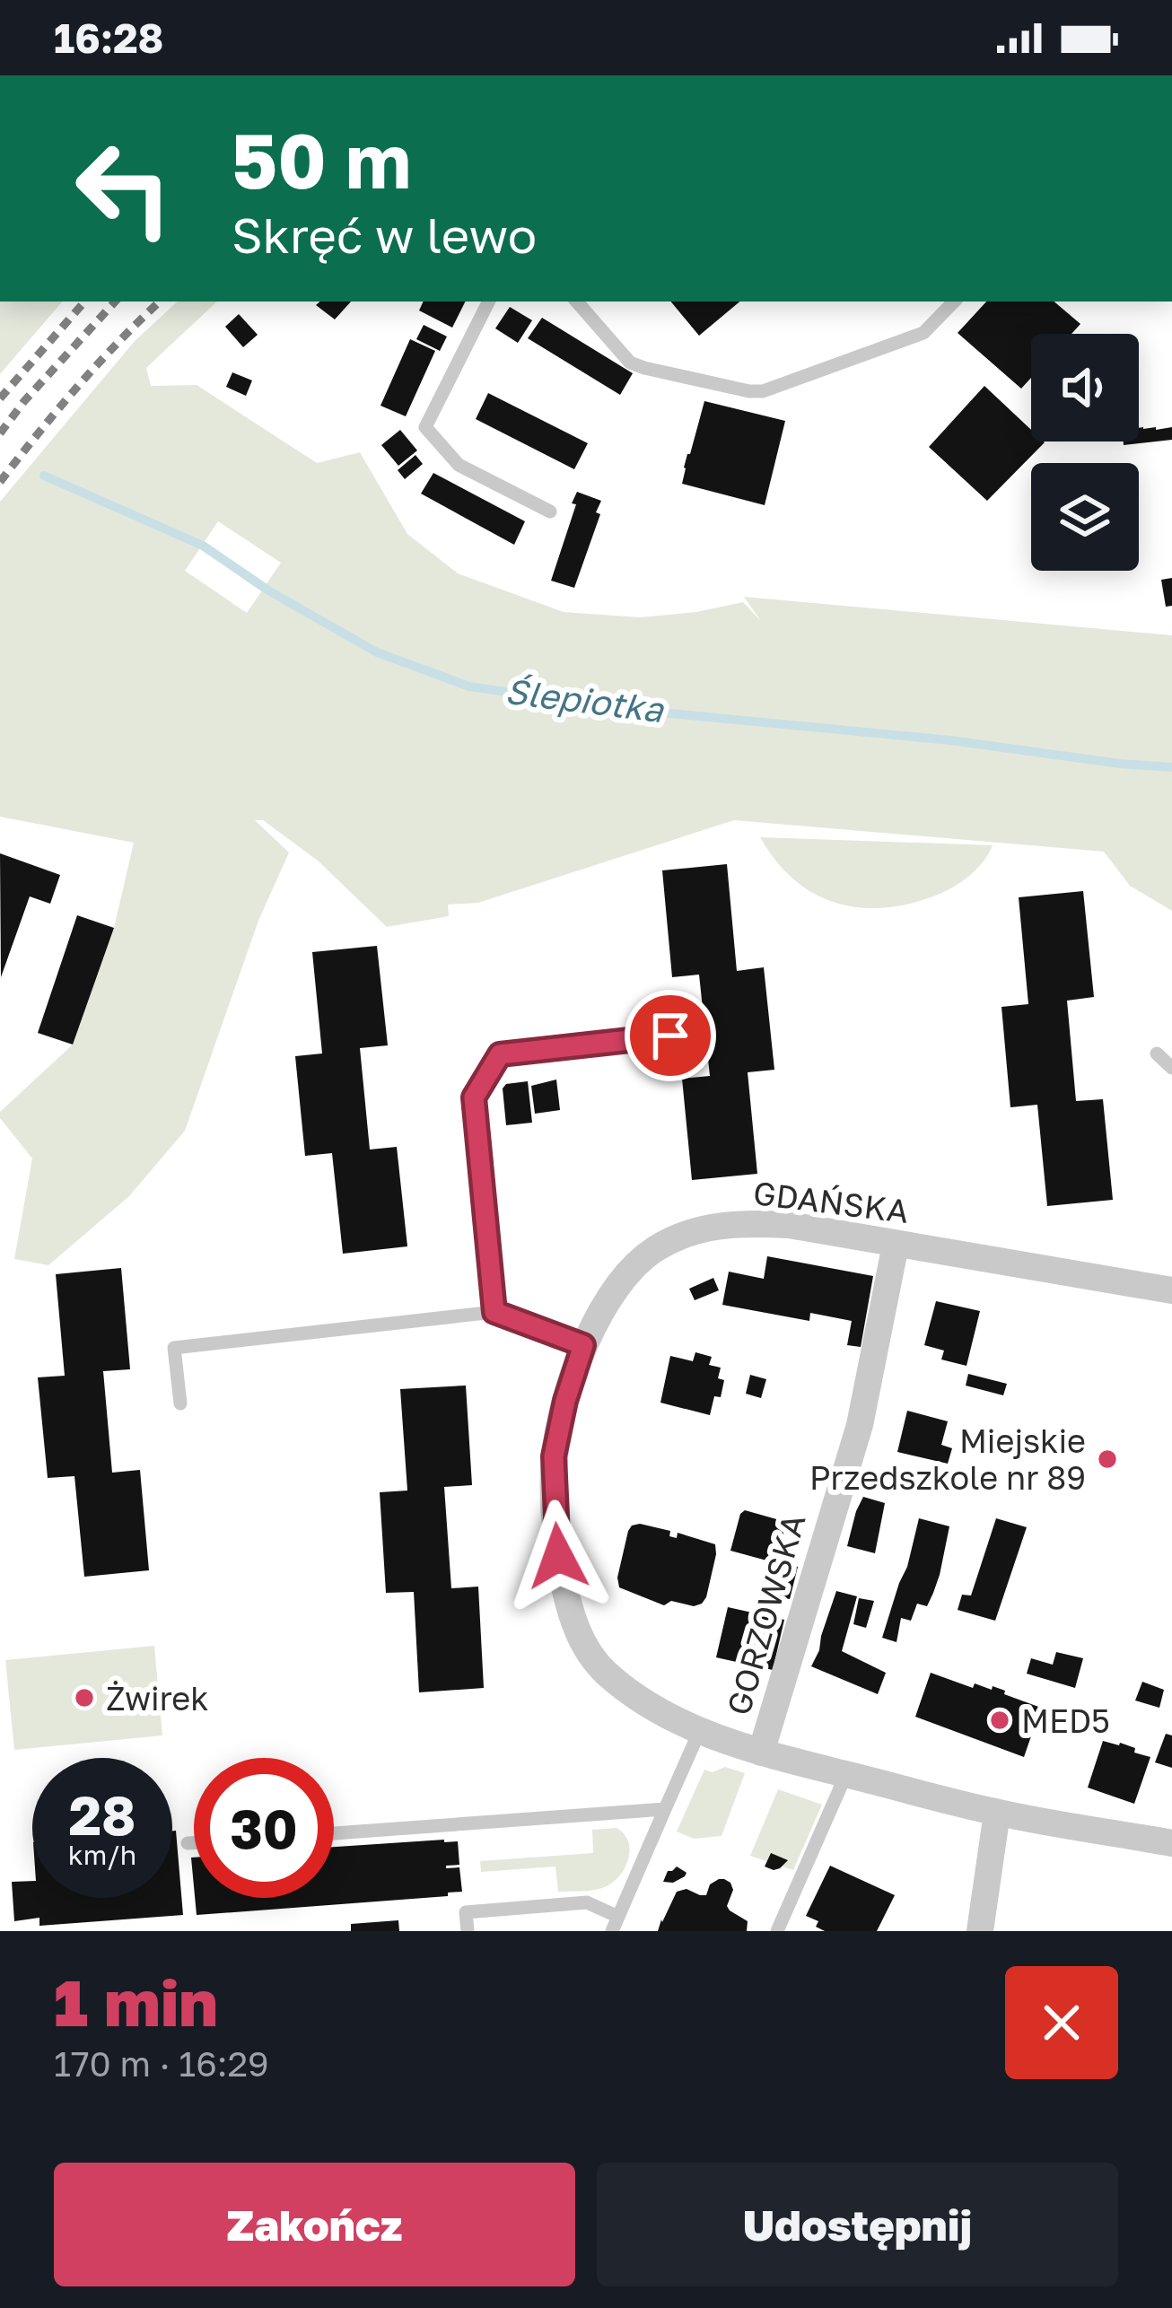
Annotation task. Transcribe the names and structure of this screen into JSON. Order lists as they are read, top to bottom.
{
  "streets": {
    "street": ["GDAŃSKA", "GORZOWSKA"]
  },
  "crossings": [
    ["GDAŃSKA", "GORZOWSKA"]
  ],
  "water": ["Ślepiotka"],
  "places": ["Miejskie Przedszkole nr 89", "Żwirek", "MED5"],
  "page": {
    "status": "16:28",
    "turn": ["50 m", "Skręć w lewo"],
    "speed": "28 km/h",
    "limit": "30",
    "heading": ["1 min", "170 m · 16:29"],
    "buttons": ["Zakończ", "Udostępnij"]
  }
}
